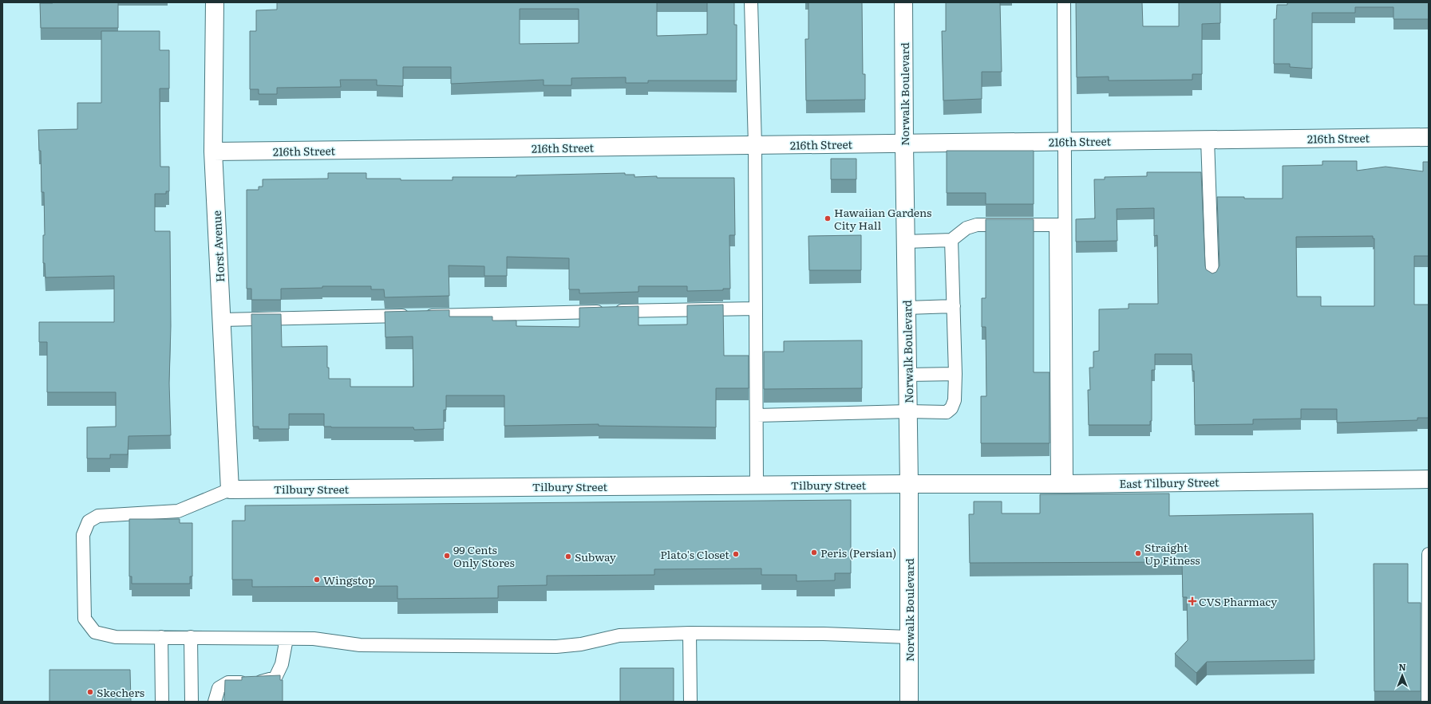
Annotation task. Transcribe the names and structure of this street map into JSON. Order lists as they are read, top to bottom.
{
  "streets": {
    "street": [
      "Norwalk Boulevard",
      "216th Street",
      "Horst Avenue",
      "East Tilbury Street",
      "Tilbury Street"
    ]
  },
  "crossings": [
    ["Norwalk Boulevard", "216th Street"],
    ["Norwalk Boulevard", "East Tilbury Street"],
    ["Norwalk Boulevard", "Tilbury Street"],
    ["216th Street", "Horst Avenue"],
    ["Horst Avenue", "Tilbury Street"],
    ["East Tilbury Street", "Tilbury Street"]
  ],
  "places": {
    "other": [
      "Hawaiian Gardens City Hall",
      "Peris (Persian)",
      "Straight Up Fitness",
      "Plato's Closet",
      "99 Cents Only Stores",
      "Subway",
      "Wingstop",
      "Skechers"
    ],
    "health": ["CVS Pharmacy"]
  },
  "north": "top"
}
